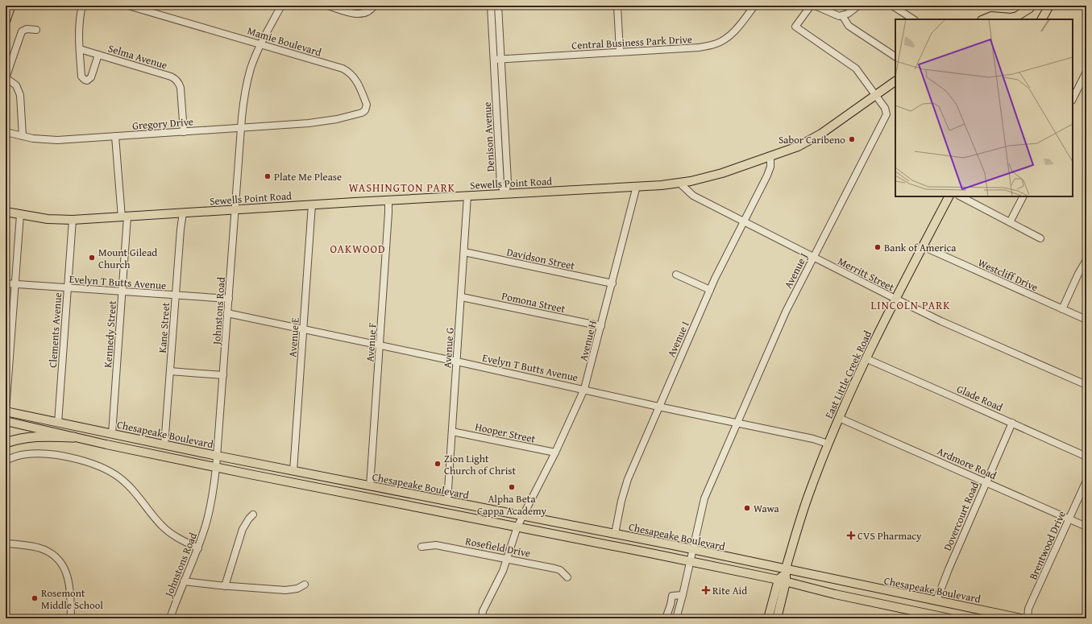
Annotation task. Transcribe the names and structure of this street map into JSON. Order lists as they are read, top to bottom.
{
  "streets": {
    "main road": ["Sewells Point Road", "East Little Creek Road", "Chesapeake Boulevard"],
    "street": [
      "Mamie Boulevard",
      "Central Business Park Drive",
      "Selma Avenue",
      "Gregory Drive",
      "Denison Avenue",
      "Davidson Street",
      "Avenue J",
      "Merritt Street",
      "Westcliff Drive",
      "Evelyn T Butts Avenue",
      "Pomona Street",
      "Johnstons Road",
      "Kane Street",
      "Clements Avenue",
      "Kennedy Street",
      "Avenue E",
      "Avenue I",
      "Avenue H",
      "Avenue F",
      "Avenue G",
      "Glade Road",
      "Hooper Street",
      "Ardmore Road",
      "Dovercourt Road",
      "Brentwood Drive",
      "Rosefield Drive"
    ]
  },
  "crossings": [
    ["Mamie Boulevard", "Gregory Drive"],
    ["Mamie Boulevard", "Johnstons Road"],
    ["Central Business Park Drive", "Denison Avenue"],
    ["Selma Avenue", "Gregory Drive"],
    ["Gregory Drive", "Johnstons Road"],
    ["Gregory Drive", "Kennedy Street"],
    ["Denison Avenue", "Sewells Point Road"],
    ["Sewells Point Road", "Avenue J"],
    ["Sewells Point Road", "Merritt Street"],
    ["Sewells Point Road", "Johnstons Road"],
    ["Sewells Point Road", "Kane Street"],
    ["Sewells Point Road", "Clements Avenue"],
    ["Sewells Point Road", "Kennedy Street"],
    ["Sewells Point Road", "Avenue E"],
    ["Sewells Point Road", "Avenue I"],
    ["Sewells Point Road", "Avenue H"],
    ["Sewells Point Road", "Avenue F"],
    ["Sewells Point Road", "Avenue G"],
    ["Davidson Street", "Avenue H"],
    ["Davidson Street", "Avenue G"],
    ["Avenue J", "Merritt Street"],
    ["Avenue J", "Evelyn T Butts Avenue"],
    ["Avenue J", "Chesapeake Boulevard"],
    ["Merritt Street", "Avenue I"],
    ["Merritt Street", "East Little Creek Road"],
    ["Westcliff Drive", "East Little Creek Road"],
    ["Evelyn T Butts Avenue", "Johnstons Road"],
    ["Evelyn T Butts Avenue", "Kane Street"],
    ["Evelyn T Butts Avenue", "Clements Avenue"],
    ["Evelyn T Butts Avenue", "Kennedy Street"],
    ["Evelyn T Butts Avenue", "Avenue E"],
    ["Evelyn T Butts Avenue", "Avenue I"],
    ["Evelyn T Butts Avenue", "Avenue H"],
    ["Evelyn T Butts Avenue", "Avenue F"],
    ["Evelyn T Butts Avenue", "Avenue G"],
    ["Evelyn T Butts Avenue", "East Little Creek Road"],
    ["Pomona Street", "Avenue H"],
    ["Pomona Street", "Avenue G"],
    ["Johnstons Road", "Chesapeake Boulevard"],
    ["Kane Street", "Chesapeake Boulevard"],
    ["Clements Avenue", "Chesapeake Boulevard"],
    ["Kennedy Street", "Chesapeake Boulevard"],
    ["Avenue E", "Chesapeake Boulevard"],
    ["Avenue I", "Chesapeake Boulevard"],
    ["Avenue H", "Hooper Street"],
    ["Avenue H", "Chesapeake Boulevard"],
    ["Avenue H", "Rosefield Drive"],
    ["Avenue F", "Chesapeake Boulevard"],
    ["Avenue G", "Hooper Street"],
    ["Avenue G", "Chesapeake Boulevard"],
    ["East Little Creek Road", "Glade Road"],
    ["East Little Creek Road", "Chesapeake Boulevard"],
    ["East Little Creek Road", "Ardmore Road"],
    ["Glade Road", "Dovercourt Road"],
    ["Chesapeake Boulevard", "Dovercourt Road"],
    ["Ardmore Road", "Dovercourt Road"],
    ["Ardmore Road", "Brentwood Drive"]
  ],
  "districts": ["WASHINGTON PARK", "OAKWOOD", "LINCOLN PARK"],
  "places": {
    "other": [
      "Sabor Caribeno",
      "Plate Me Please",
      "Bank of America",
      "Mount Gilead Church",
      "Zion Light Church of Christ",
      "Alpha Beta Cappa Academy",
      "Wawa",
      "Rosemont Middle School"
    ],
    "health": ["CVS Pharmacy", "Rite Aid"]
  }
}
